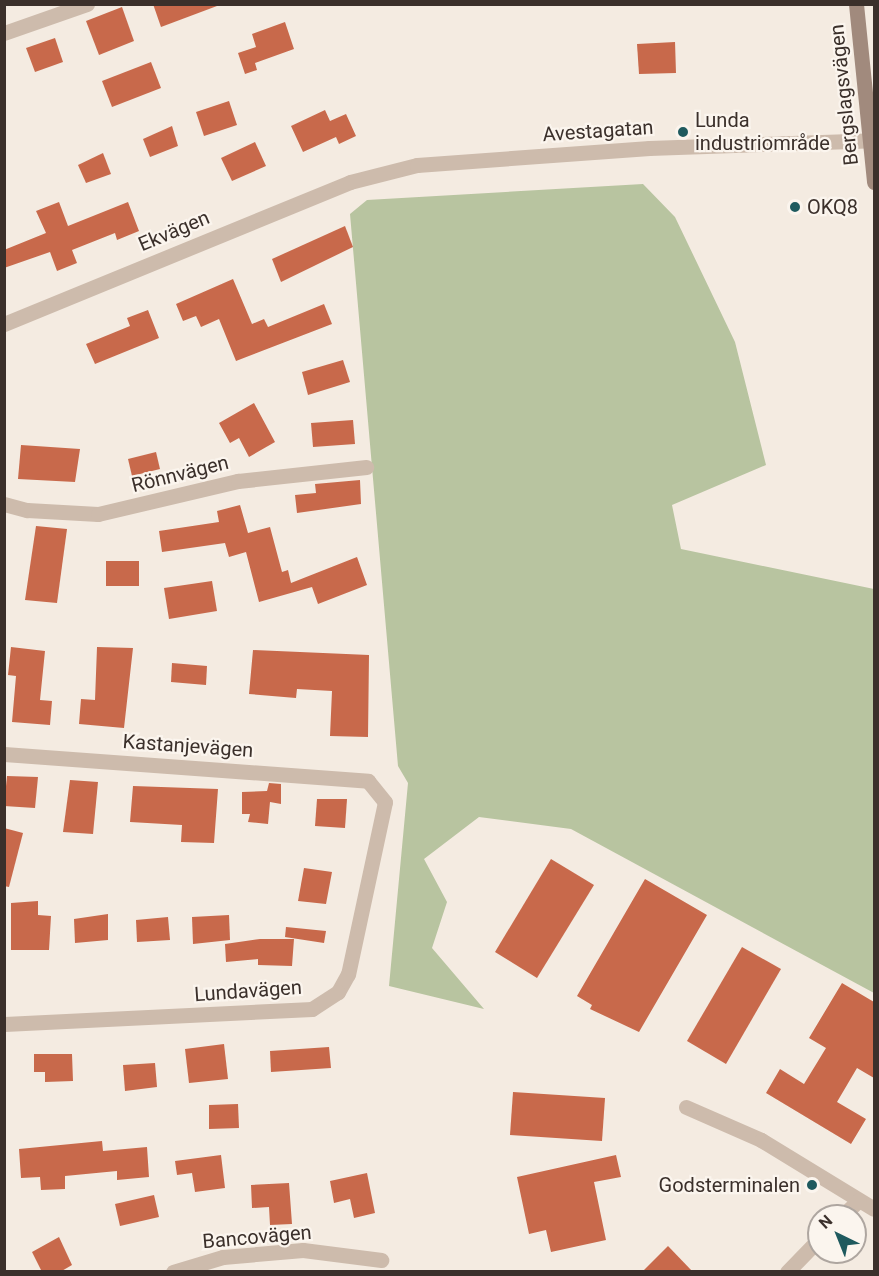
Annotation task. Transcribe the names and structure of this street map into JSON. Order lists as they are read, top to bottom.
{
  "streets": {
    "main road": ["Bergslagsvägen"],
    "street": [
      "Avestagatan",
      "Ekvägen",
      "Rönnvägen",
      "Kastanjevägen",
      "Lundavägen",
      "Bancovägen"
    ]
  },
  "crossings": [
    ["Bergslagsvägen", "Avestagatan"],
    ["Avestagatan", "Ekvägen"],
    ["Kastanjevägen", "Lundavägen"]
  ],
  "places": ["Lunda industriområde", "OKQ8", "Godsterminalen"],
  "north": "top left"
}
